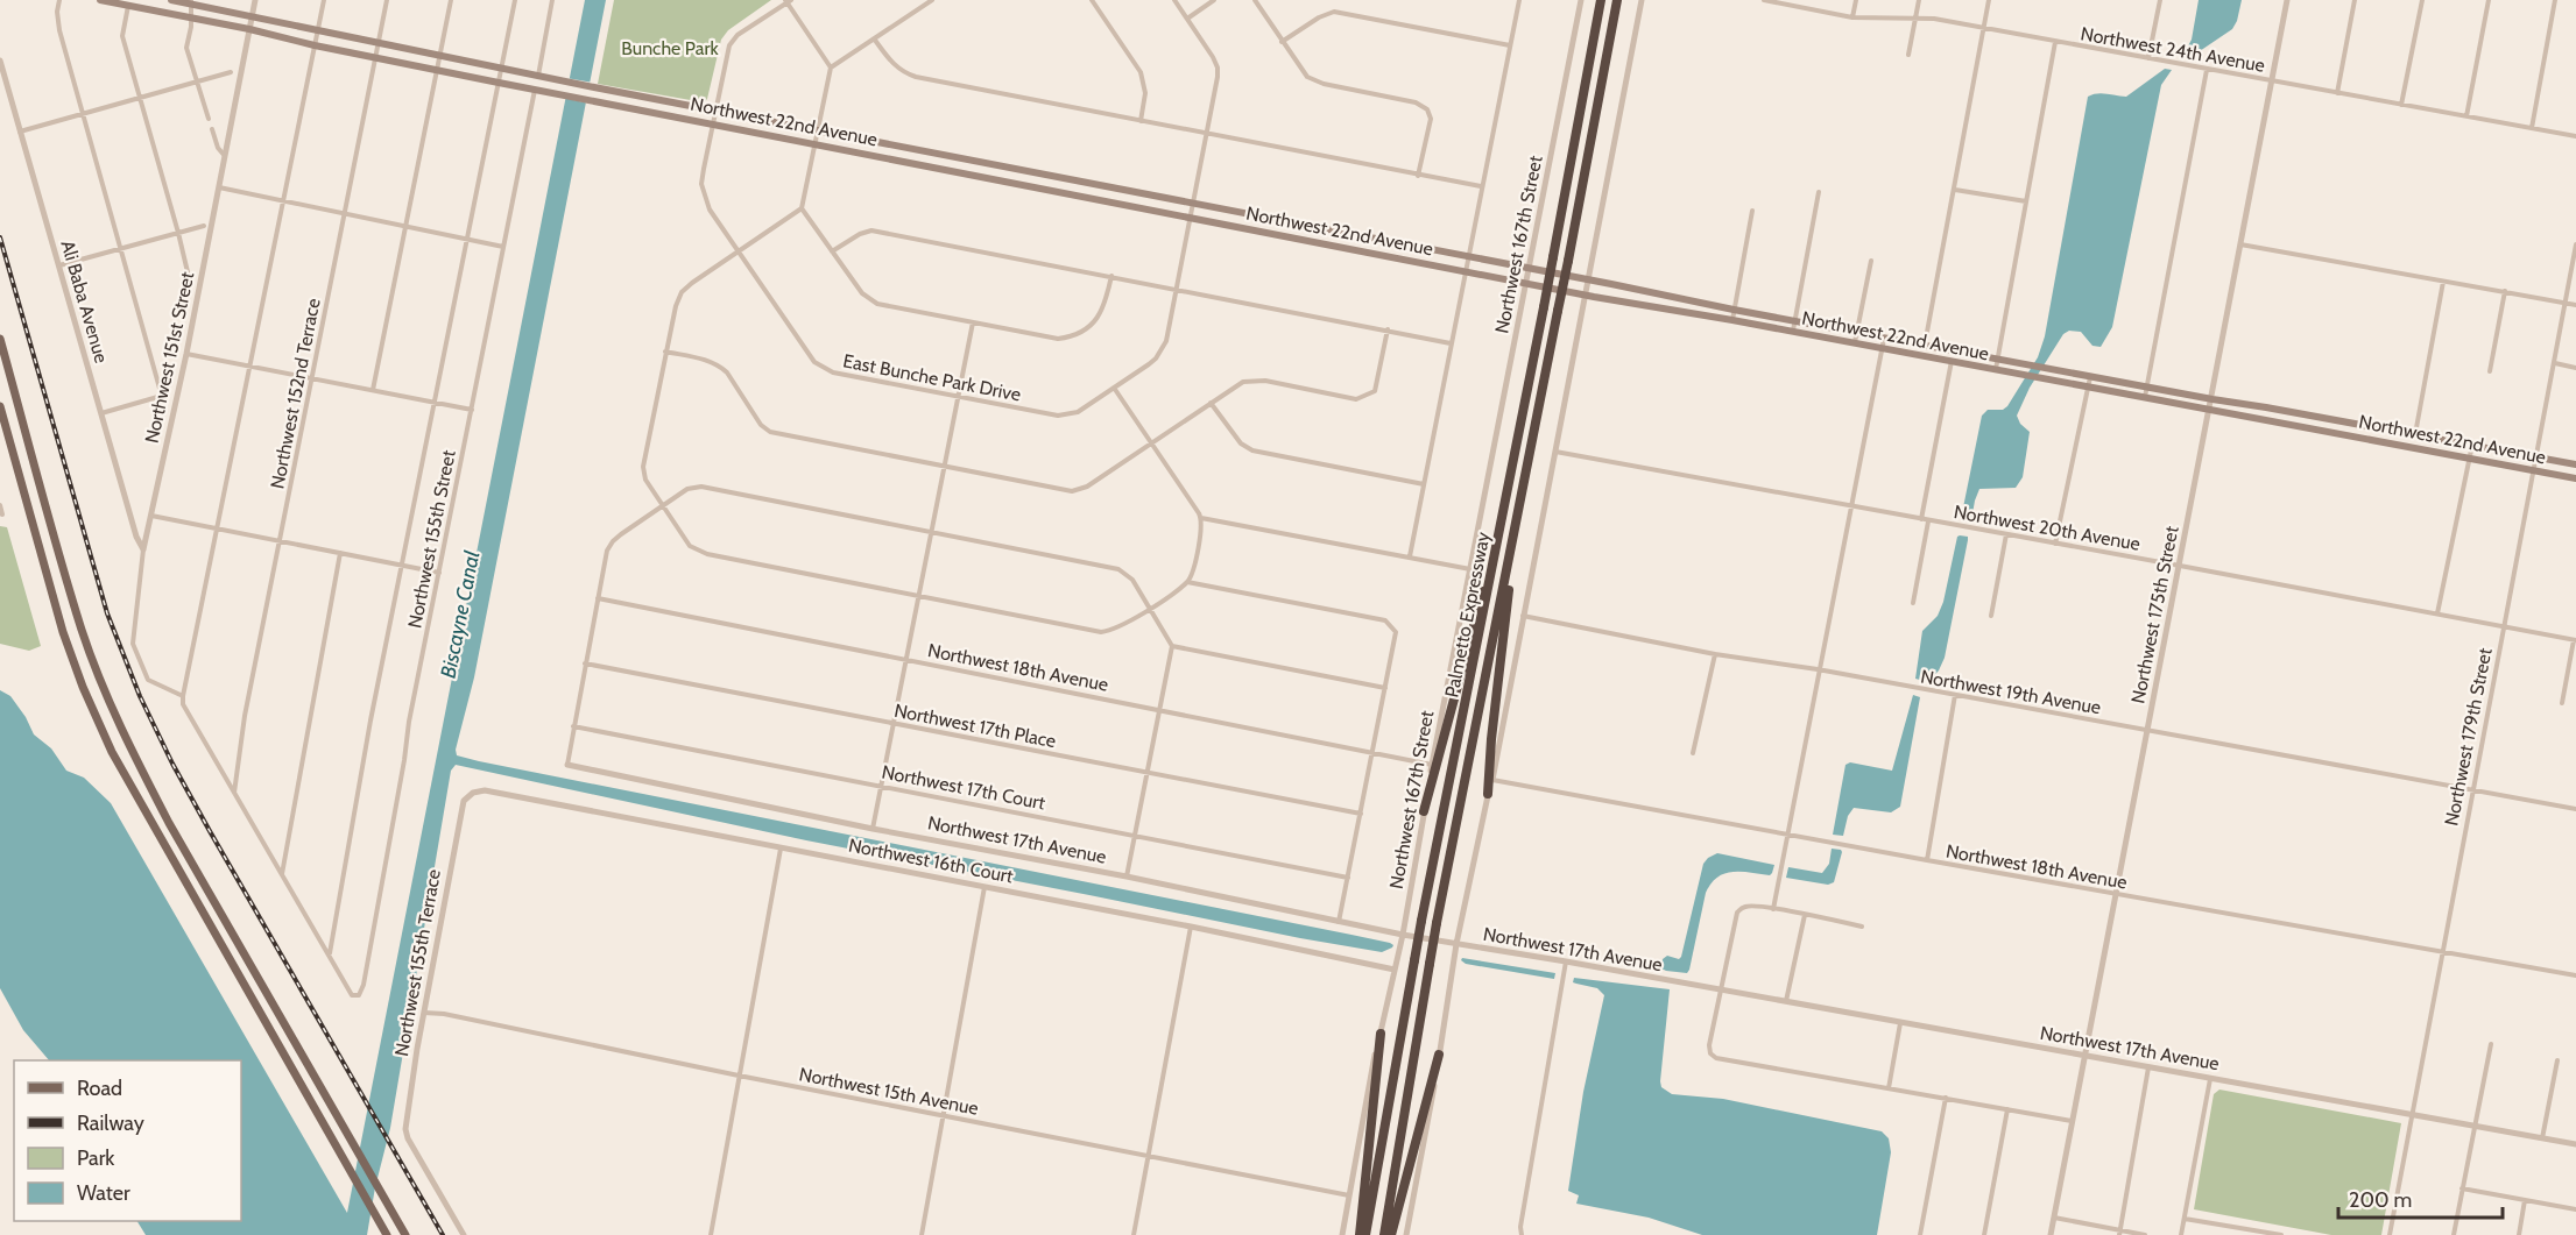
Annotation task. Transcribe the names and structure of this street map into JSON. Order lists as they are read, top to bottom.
{
  "streets": {
    "highway": ["Palmetto Expressway"],
    "main road": ["Northwest 22nd Avenue"],
    "street": [
      "Northwest 24th Avenue",
      "Northwest 167th Street",
      "Ali Baba Avenue",
      "Northwest 151st Street",
      "East Bunche Park Drive",
      "Northwest 152nd Terrace",
      "Northwest 20th Avenue",
      "Northwest 155th Street",
      "Northwest 175th Street",
      "Northwest 18th Avenue",
      "Northwest 19th Avenue",
      "Northwest 17th Place",
      "Northwest 179th Street",
      "Northwest 17th Court",
      "Northwest 17th Avenue",
      "Northwest 16th Court",
      "Northwest 155th Terrace",
      "Northwest 15th Avenue"
    ]
  },
  "crossings": [
    ["Northwest 24th Avenue", "Northwest 175th Street"],
    ["Northwest 22nd Avenue", "Northwest 167th Street"],
    ["Northwest 22nd Avenue", "Northwest 151st Street"],
    ["Northwest 22nd Avenue", "East Bunche Park Drive"],
    ["Northwest 22nd Avenue", "Northwest 152nd Terrace"],
    ["Northwest 22nd Avenue", "Northwest 155th Street"],
    ["Northwest 22nd Avenue", "Northwest 175th Street"],
    ["Northwest 22nd Avenue", "Northwest 179th Street"],
    ["Northwest 167th Street", "Northwest 18th Avenue"],
    ["Northwest 167th Street", "Northwest 17th Avenue"],
    ["Northwest 167th Street", "Northwest 16th Court"],
    ["Northwest 167th Street", "Northwest 15th Avenue"],
    ["Ali Baba Avenue", "Northwest 151st Street"],
    ["Northwest 20th Avenue", "Northwest 175th Street"],
    ["Northwest 20th Avenue", "Northwest 179th Street"],
    ["Northwest 175th Street", "Northwest 18th Avenue"],
    ["Northwest 175th Street", "Northwest 19th Avenue"],
    ["Northwest 175th Street", "Northwest 17th Avenue"],
    ["Northwest 18th Avenue", "Northwest 179th Street"],
    ["Northwest 19th Avenue", "Northwest 179th Street"],
    ["Northwest 179th Street", "Northwest 17th Avenue"],
    ["Northwest 16th Court", "Northwest 155th Terrace"],
    ["Northwest 155th Terrace", "Northwest 15th Avenue"]
  ],
  "water": ["Biscayne Canal"],
  "parks": ["Bunche Park"],
  "legend": [
    "Road",
    "Railway",
    "Park",
    "Water"
  ],
  "scale_bar": "200 m"
}
